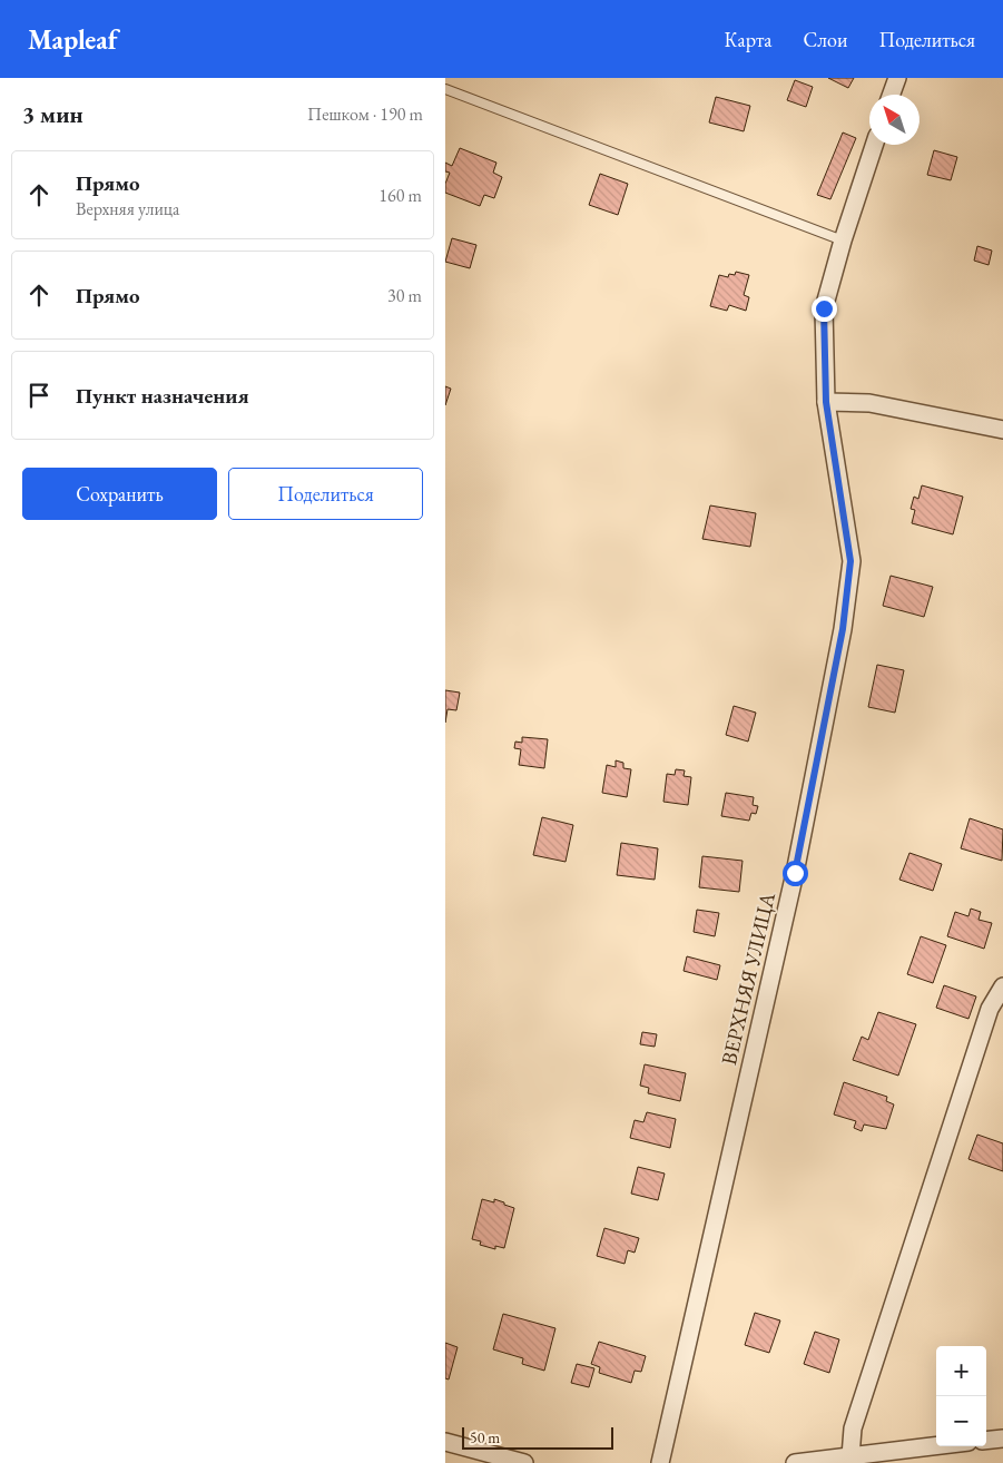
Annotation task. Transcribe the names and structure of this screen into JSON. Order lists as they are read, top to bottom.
{
  "streets": {
    "street": ["ВЕРХНЯЯ УЛИЦА"]
  },
  "scale_bar": "50 m",
  "north": "top left",
  "page": {
    "header": "Mapleaf",
    "nav": ["Карта", "Слои", "Поделиться"],
    "heading": ["3 мин", "Пешком · 190 m"],
    "list": [
      ["Прямо", "Верхняя улица", "160 m"],
      ["Прямо", "30 m"],
      "Пункт назначения"
    ],
    "buttons": ["Сохранить", "Поделиться"],
    "map_buttons": ["+", "−"],
    "scale": "50 m"
  }
}
